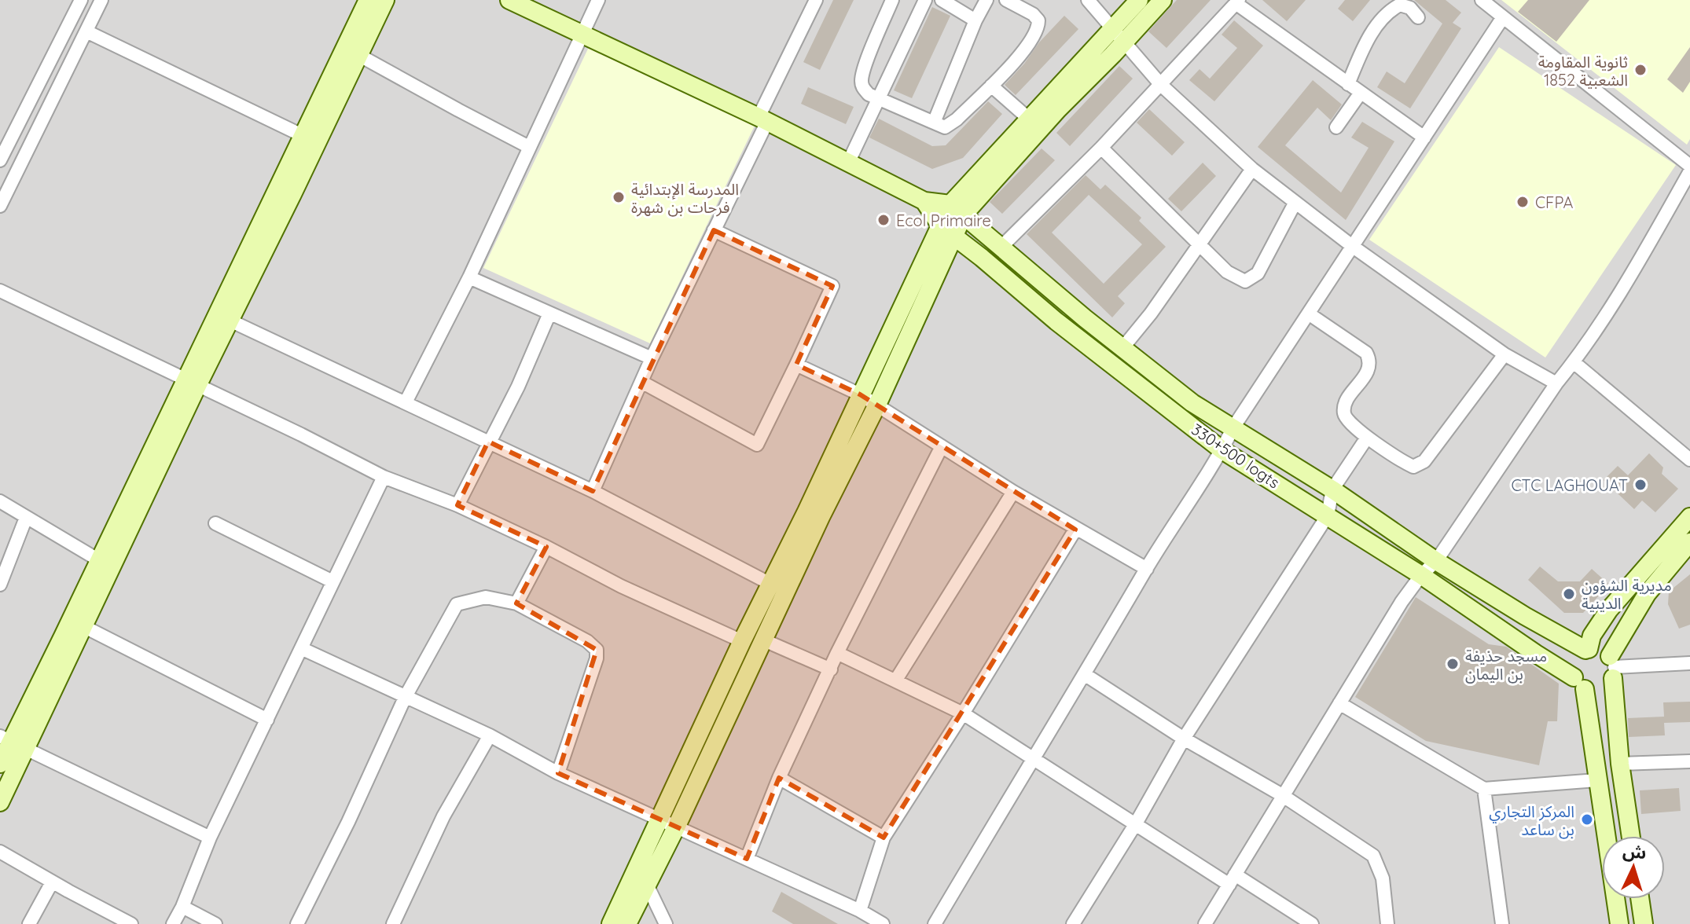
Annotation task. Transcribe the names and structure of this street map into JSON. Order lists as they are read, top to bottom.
{
  "streets": {
    "street": ["330+500 logts"]
  },
  "places": [
    "ثانوية المقاومة الشعبية 1852",
    "المدرسة الإبتدائية فرحات بن شهرة",
    "CFPA",
    "Ecol Primaire",
    "CTC LAGHOUAT",
    "مديرية الشؤون الدينية",
    "مسجد حذيفة بن اليمان",
    "المركز التجاري بن ساعد"
  ],
  "north": "top"
}
